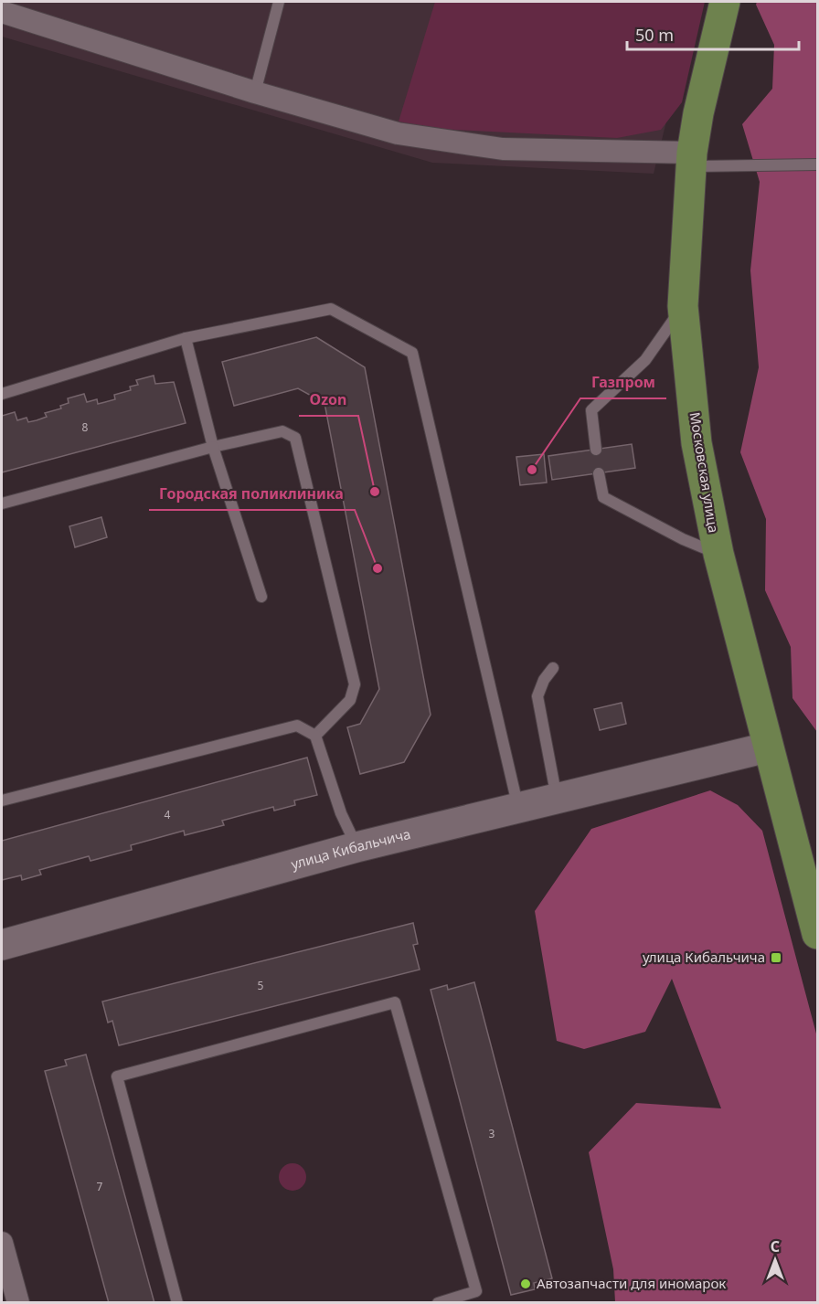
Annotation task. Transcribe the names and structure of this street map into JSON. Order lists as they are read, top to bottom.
{
  "streets": {
    "main road": ["Московская улица"],
    "street": ["улица Кибальчича"]
  },
  "crossings": [
    ["Московская улица", "улица Кибальчича"]
  ],
  "places": {
    "other": [
      "Газпром",
      "Ozon",
      "Городская поликлиника",
      "Автозапчасти для иномарок"
    ],
    "transit": ["улица Кибальчича"]
  },
  "house_numbers": [
    "8",
    "4",
    "5",
    "3",
    "7"
  ],
  "scale_bar": "50 m",
  "north": "top"
}
